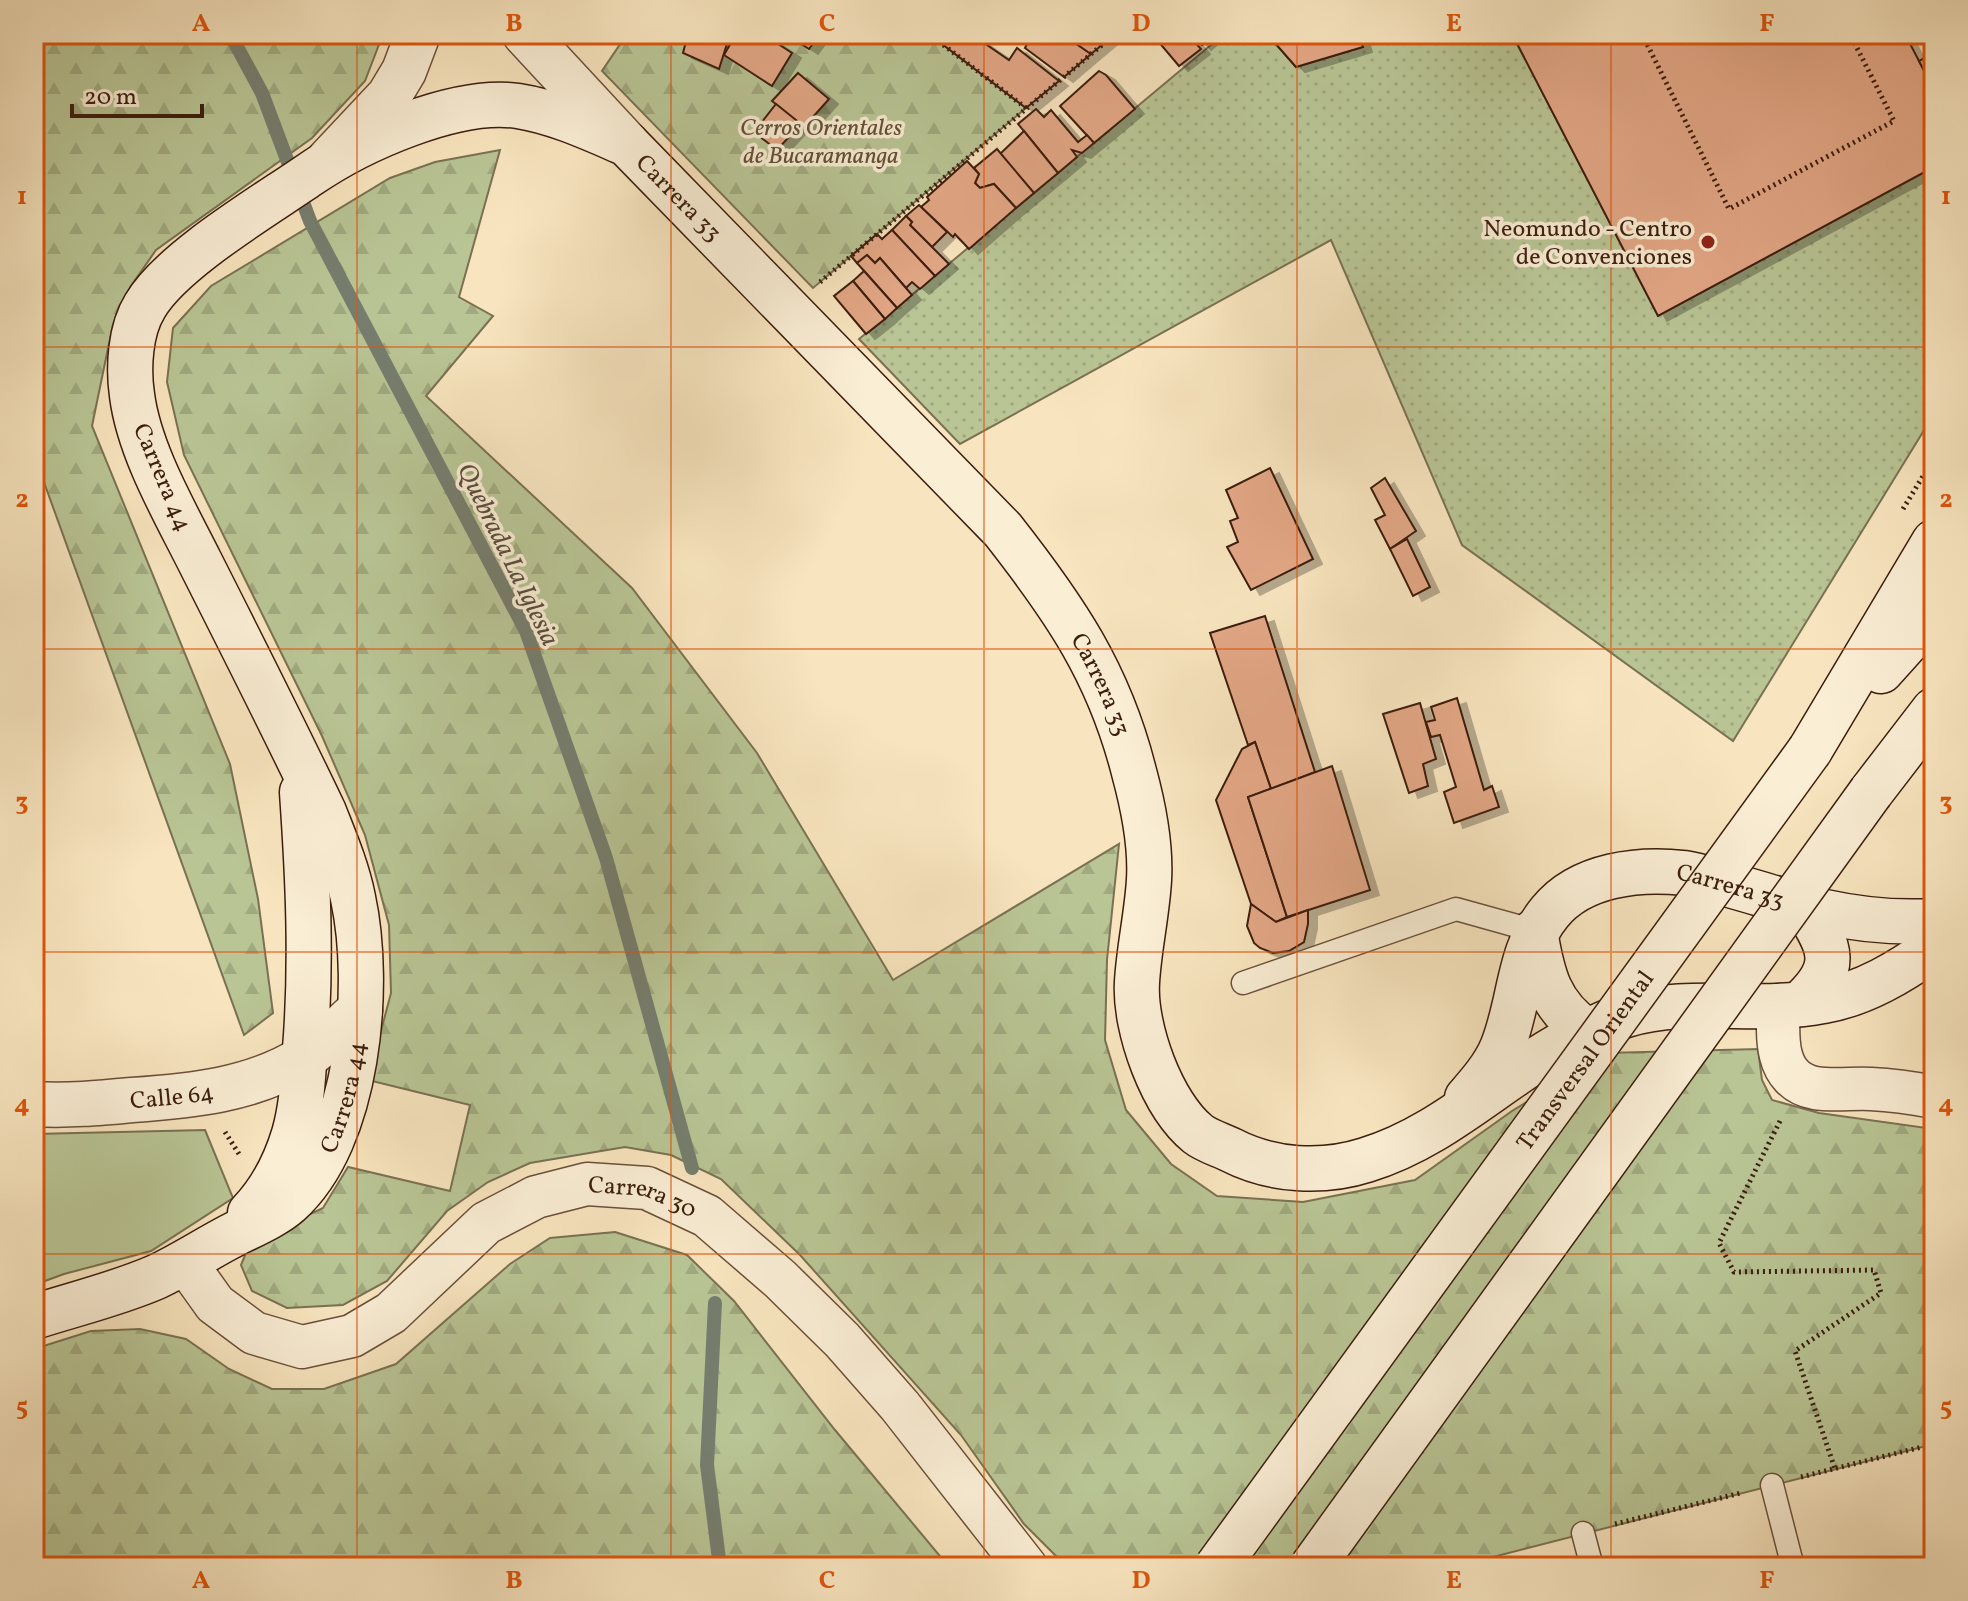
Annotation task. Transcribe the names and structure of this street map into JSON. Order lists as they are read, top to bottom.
{
  "streets": {
    "main road": [
      "Carrera 33",
      "Carrera 44",
      "Transversal Oriental",
      "Calle 64"
    ],
    "street": ["Carrera 30"]
  },
  "crossings": [
    ["Carrera 44", "Calle 64"],
    ["Carrera 44", "Carrera 30"]
  ],
  "water": ["Quebrada La Iglesia"],
  "parks": ["Cerros Orientales de Bucaramanga"],
  "places": ["Neomundo - Centro de Convenciones"],
  "scale_bar": "20 m",
  "grid": {
    "columns": [
      "A",
      "B",
      "C",
      "D",
      "E",
      "F"
    ],
    "rows": [
      "1",
      "2",
      "3",
      "4",
      "5"
    ]
  }
}
